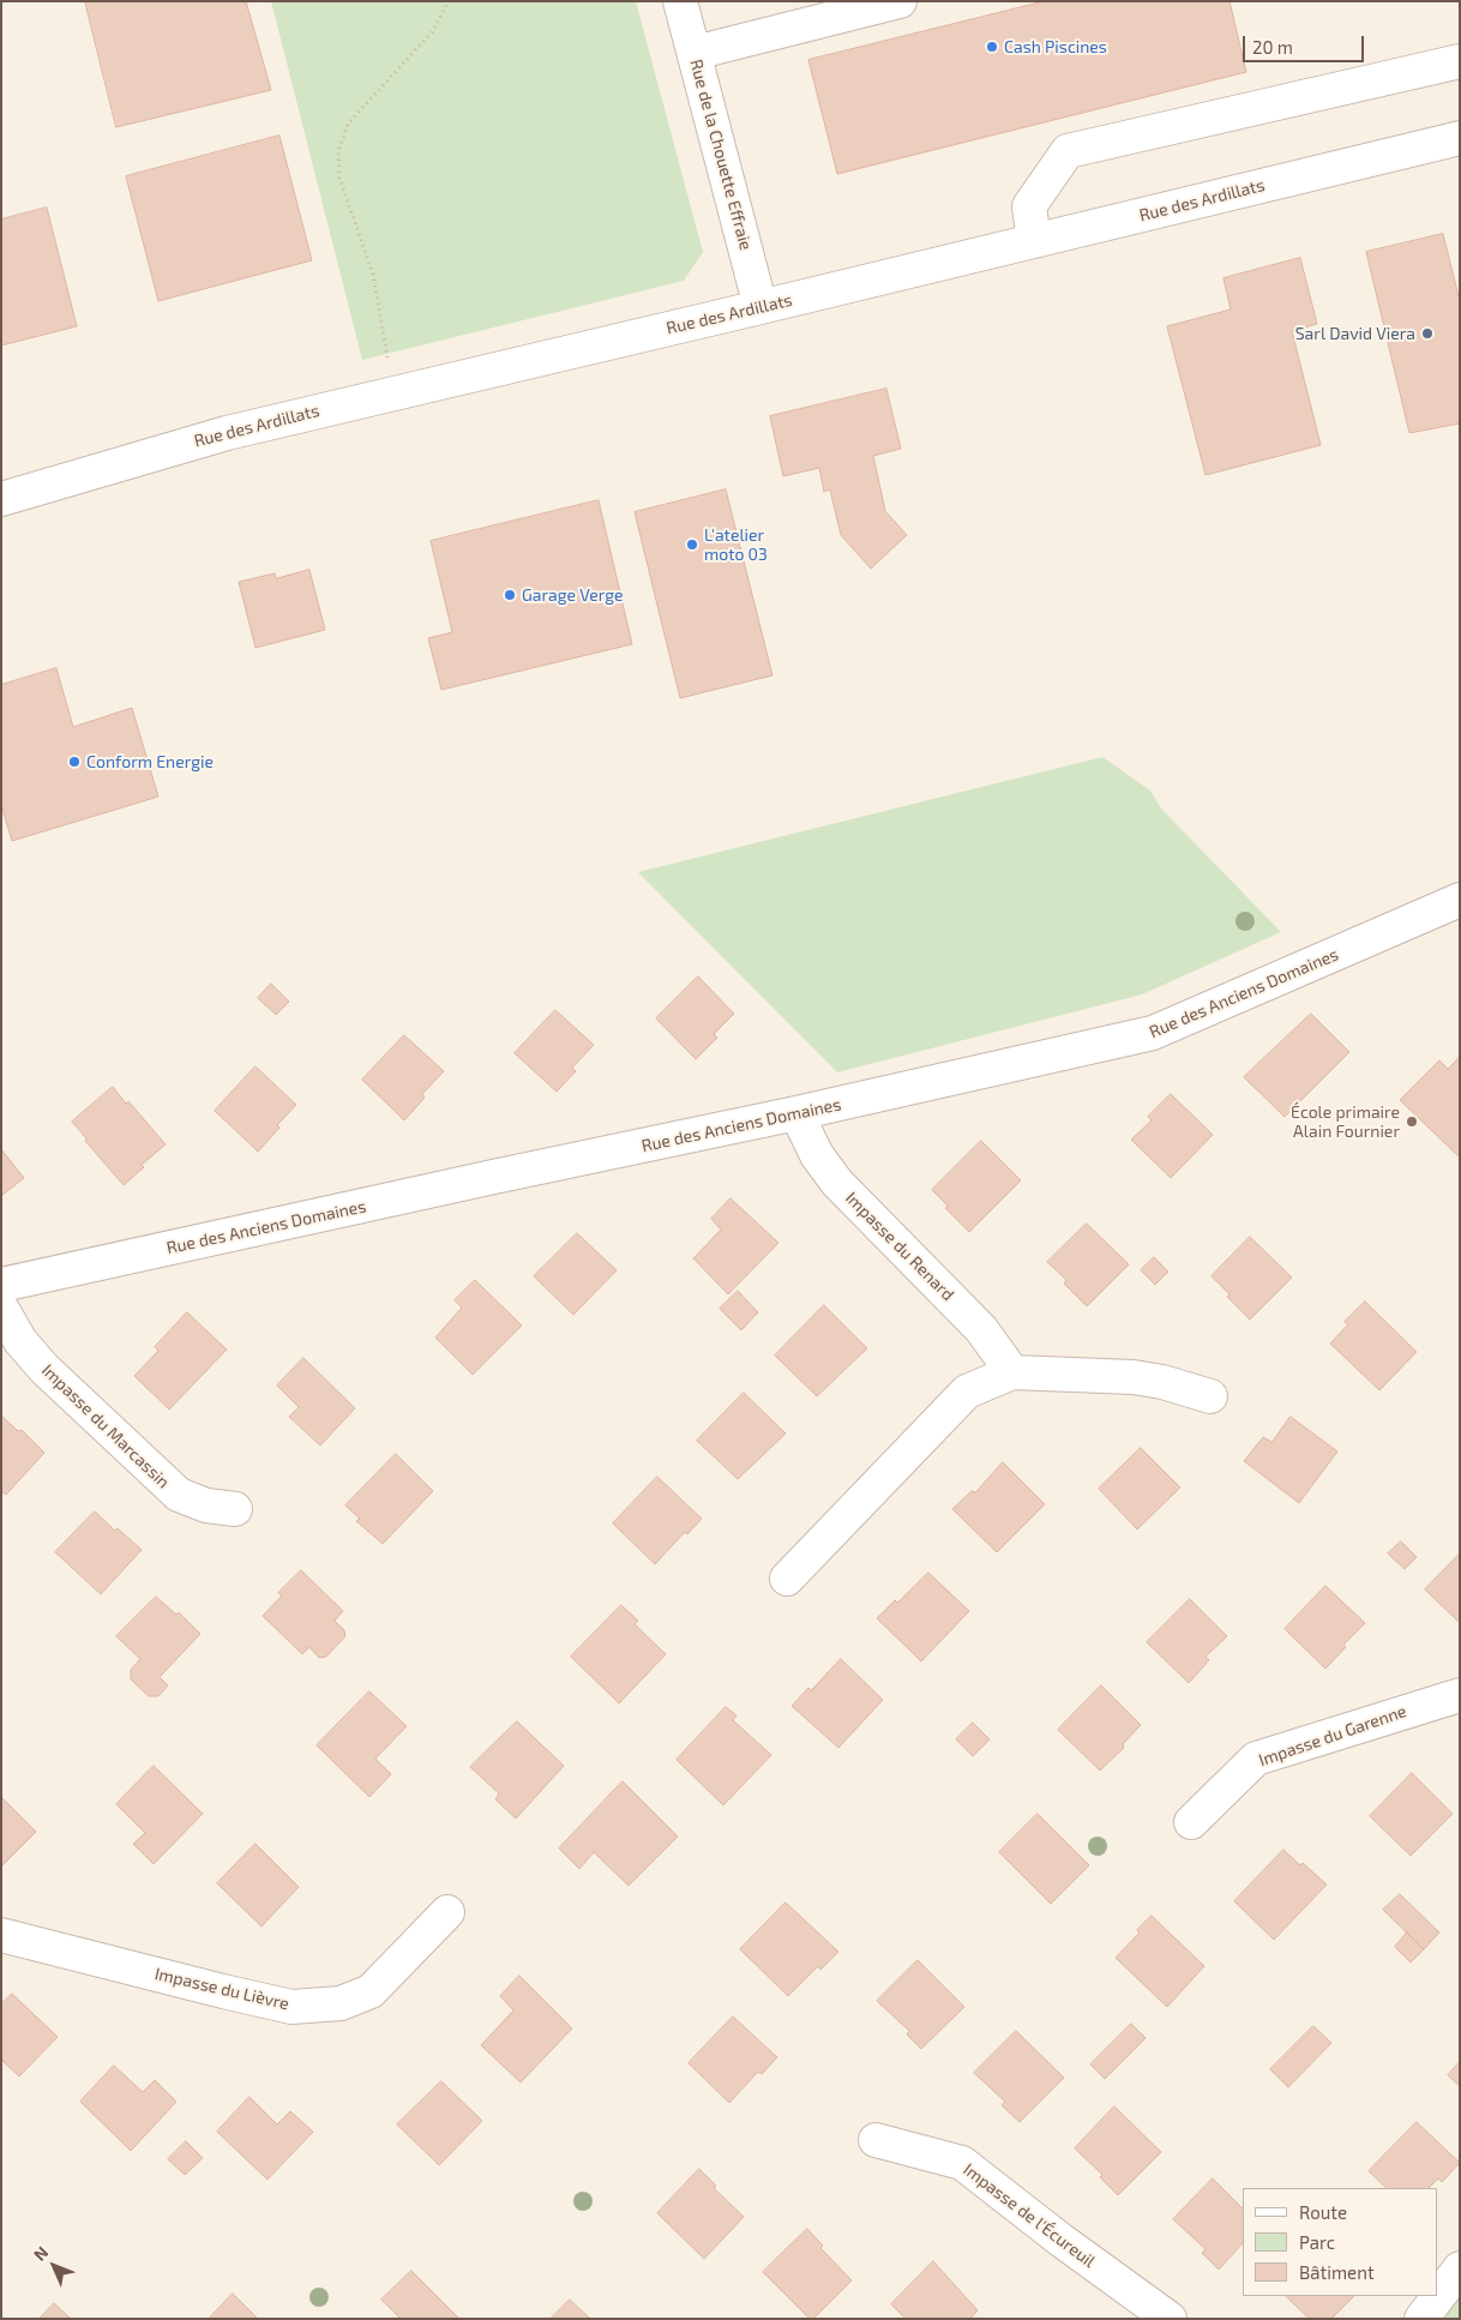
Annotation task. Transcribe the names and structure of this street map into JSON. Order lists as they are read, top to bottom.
{
  "streets": {
    "street": [
      "Rue de la Chouette Effraie",
      "Rue des Ardillats",
      "Rue des Anciens Domaines",
      "Impasse du Renard",
      "Impasse du Marcassin",
      "Impasse du Garenne",
      "Impasse du Lièvre",
      "Impasse de l'Écureuil"
    ]
  },
  "crossings": [
    ["Rue de la Chouette Effraie", "Rue des Ardillats"],
    ["Rue des Anciens Domaines", "Impasse du Renard"]
  ],
  "places": [
    "Cash Piscines",
    "Sarl David Viera",
    "L'atelier moto 03",
    "Garage Verge",
    "Conform Energie",
    "École primaire Alain Fournier"
  ],
  "legend": ["Route", "Parc", "Bâtiment"],
  "scale_bar": "20 m",
  "north": "top left"
}
